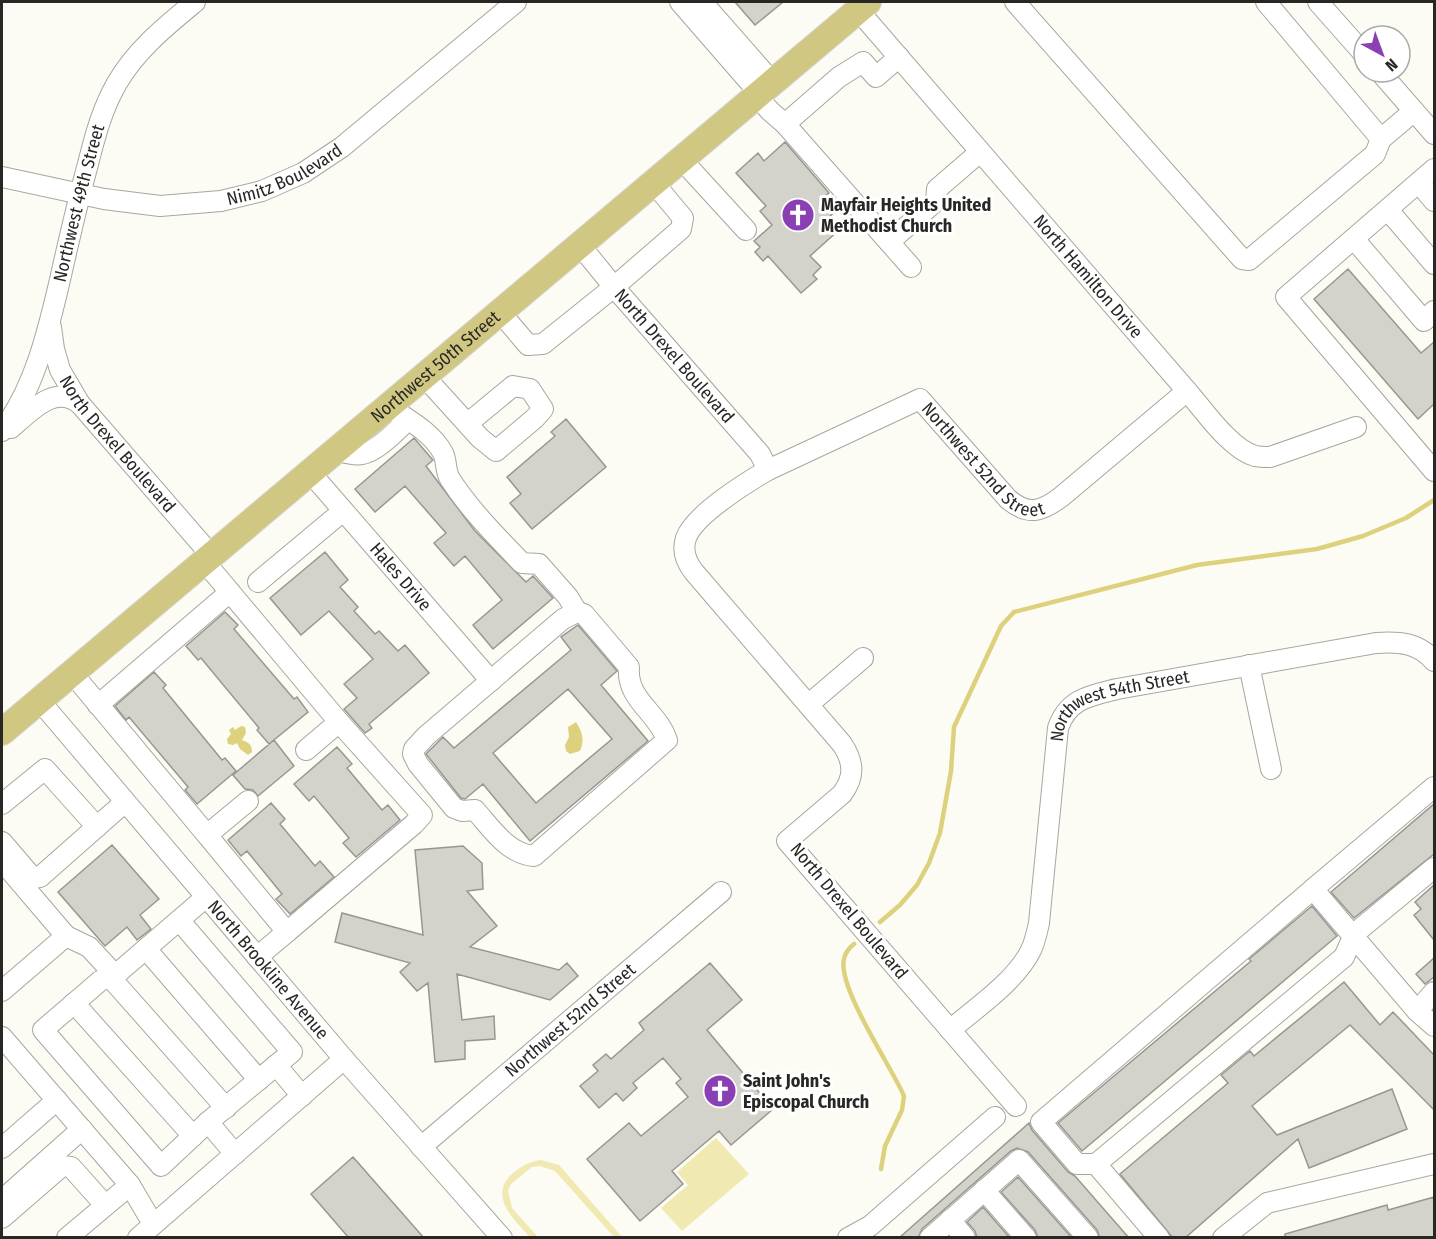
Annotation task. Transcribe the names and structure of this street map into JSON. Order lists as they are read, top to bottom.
{
  "streets": {
    "main road": ["Northwest 50th Street"],
    "street": [
      "Nimitz Boulevard",
      "Northwest 49th Street",
      "North Hamilton Drive",
      "North Drexel Boulevard",
      "Northwest 52nd Street",
      "Hales Drive",
      "Northwest 54th Street",
      "North Brookline Avenue"
    ]
  },
  "crossings": [
    ["Nimitz Boulevard", "Northwest 49th Street"],
    ["Northwest 49th Street", "North Drexel Boulevard"],
    ["North Hamilton Drive", "Northwest 50th Street"],
    ["North Hamilton Drive", "Northwest 52nd Street"],
    ["North Drexel Boulevard", "Northwest 50th Street"],
    ["North Drexel Boulevard", "Northwest 52nd Street"],
    ["North Drexel Boulevard", "Northwest 54th Street"],
    ["Northwest 50th Street", "Hales Drive"],
    ["Northwest 50th Street", "North Brookline Avenue"],
    ["Northwest 52nd Street", "North Brookline Avenue"]
  ],
  "places": {
    "church": ["Mayfair Heights United Methodist Church", "Saint John's Episcopal Church"]
  },
  "north": "bottom right"
}
